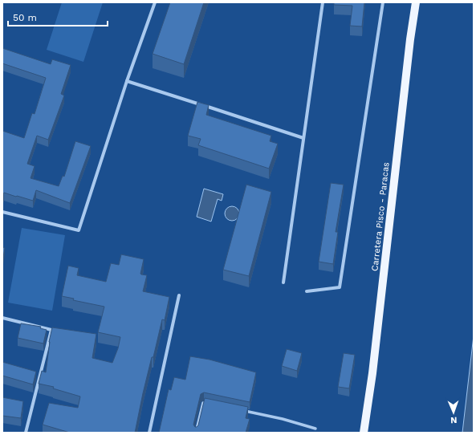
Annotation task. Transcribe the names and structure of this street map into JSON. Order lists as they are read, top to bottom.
{
  "streets": {
    "main road": ["Carretera Pisco - Paracas"]
  },
  "scale_bar": "50 m",
  "north": "bottom"
}
